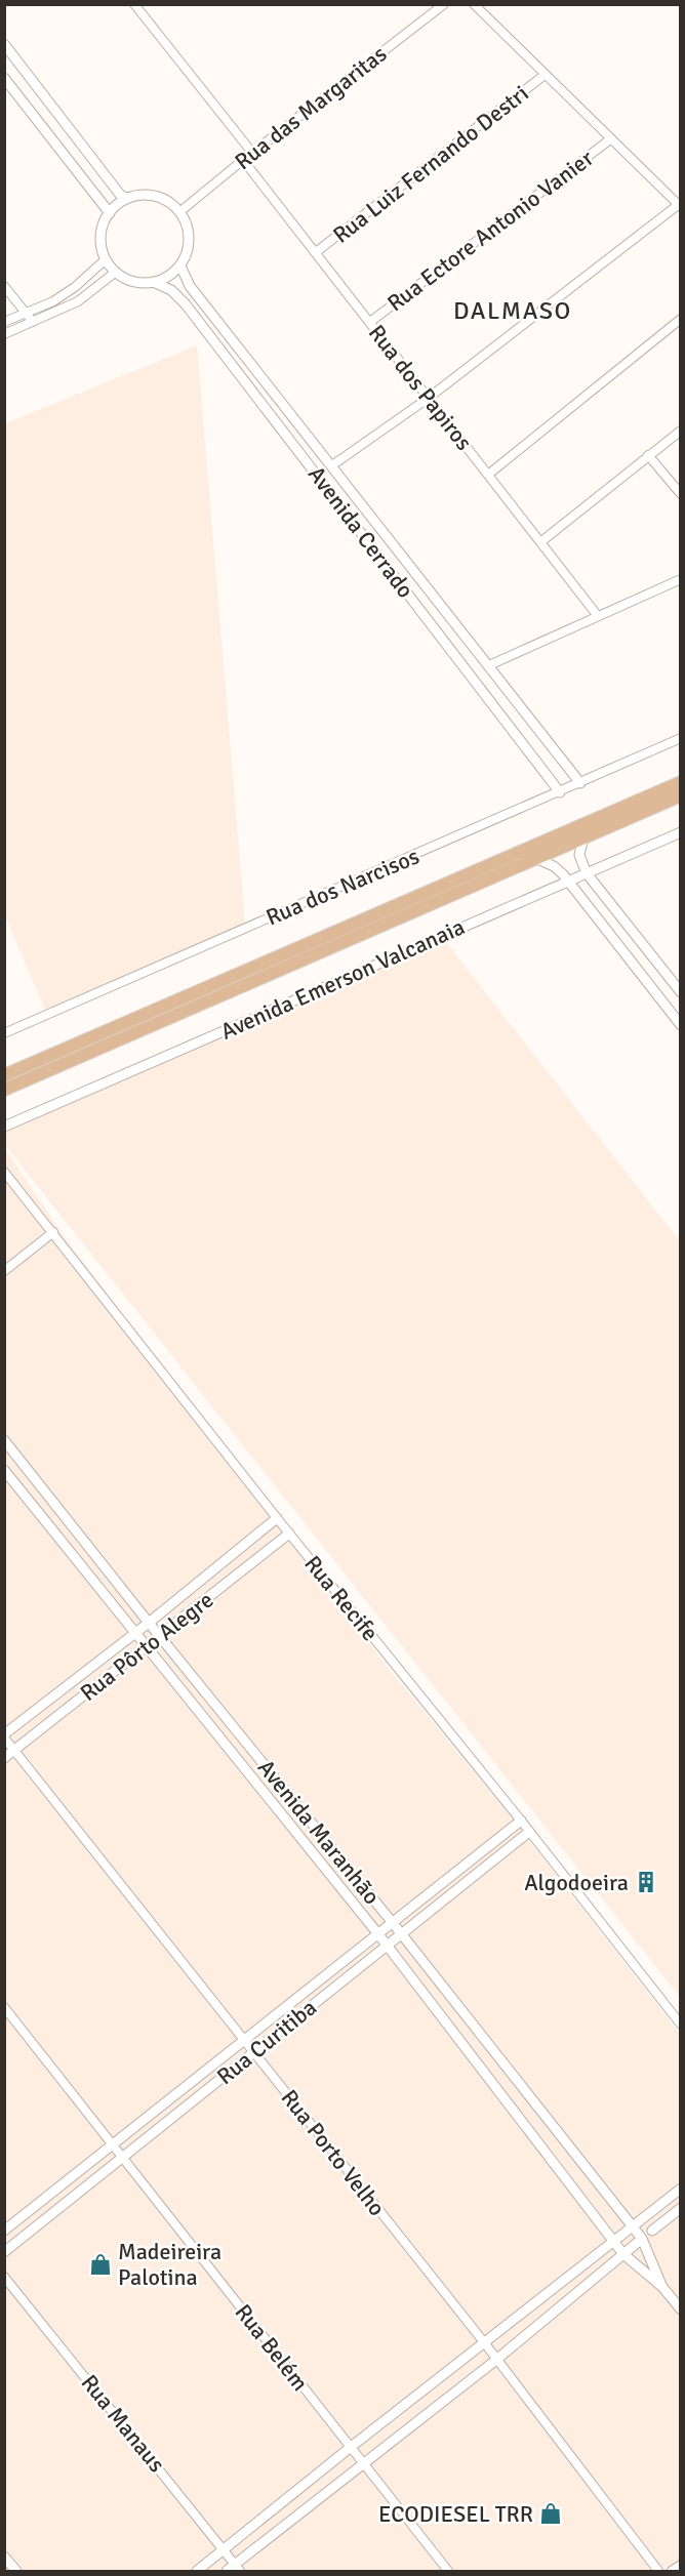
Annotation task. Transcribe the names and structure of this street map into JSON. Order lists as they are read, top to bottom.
{
  "streets": {
    "street": [
      "Rua das Margaritas",
      "Rua Luiz Fernando Destri",
      "Rua Ectore Antonio Vanier",
      "Rua dos Papiros",
      "Avenida Cerrado",
      "Rua dos Narcisos",
      "Avenida Emerson Valcanaia",
      "Rua Recife",
      "Rua Pôrto Alegre",
      "Avenida Maranhão",
      "Rua Curitiba",
      "Rua Porto Velho",
      "Rua Belém",
      "Rua Manaus"
    ]
  },
  "crossings": [
    ["Rua das Margaritas", "Rua dos Papiros"],
    ["Rua das Margaritas", "Avenida Cerrado"],
    ["Rua Luiz Fernando Destri", "Rua dos Papiros"],
    ["Rua Ectore Antonio Vanier", "Rua dos Papiros"],
    ["Avenida Cerrado", "Rua dos Narcisos"],
    ["Rua Recife", "Rua Pôrto Alegre"],
    ["Rua Recife", "Rua Curitiba"],
    ["Rua Pôrto Alegre", "Avenida Maranhão"],
    ["Rua Pôrto Alegre", "Rua Porto Velho"],
    ["Avenida Maranhão", "Rua Curitiba"],
    ["Rua Curitiba", "Rua Porto Velho"],
    ["Rua Curitiba", "Rua Belém"]
  ],
  "districts": ["DALMASO"],
  "places": {
    "building": ["Algodoeira"],
    "shop": ["Madeireira Palotina", "ECODIESEL TRR"]
  }
}
